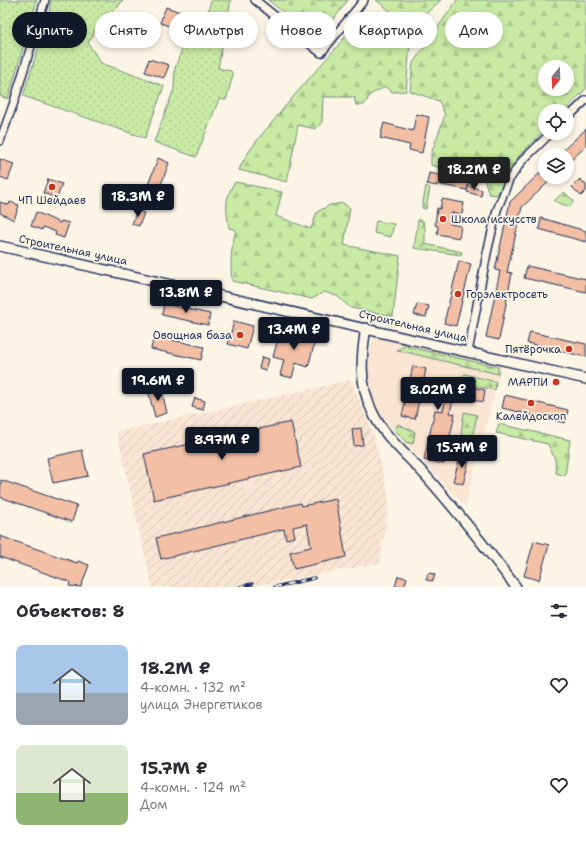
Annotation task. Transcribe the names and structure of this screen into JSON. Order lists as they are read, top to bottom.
{
  "streets": {
    "street": ["Строительная улица"]
  },
  "places": [
    "ЧП Шейдаев",
    "Школа искусств",
    "Горэлектросеть",
    "Овощная база",
    "Пятёрочка",
    "МАРПИ",
    "Калейдоскоп"
  ],
  "north": "bottom",
  "page": {
    "chip": [
      "Купить",
      "Снять",
      "Фильтры",
      "Новое",
      "Квартира",
      "Дом"
    ],
    "price": [
      "18.2M ₽",
      "18.3M ₽",
      "13.8M ₽",
      "13.4M ₽",
      "19.6M ₽",
      "8.02M ₽",
      "8.97M ₽",
      "15.7M ₽"
    ],
    "heading": "Объектов: 8",
    "list": [
      {
        "name": "18.2M ₽",
        "note": "4-комн. · 132 m² · улица Энергетиков"
      },
      {
        "name": "15.7M ₽",
        "note": "4-комн. · 124 m² · Дом"
      }
    ]
  }
}
